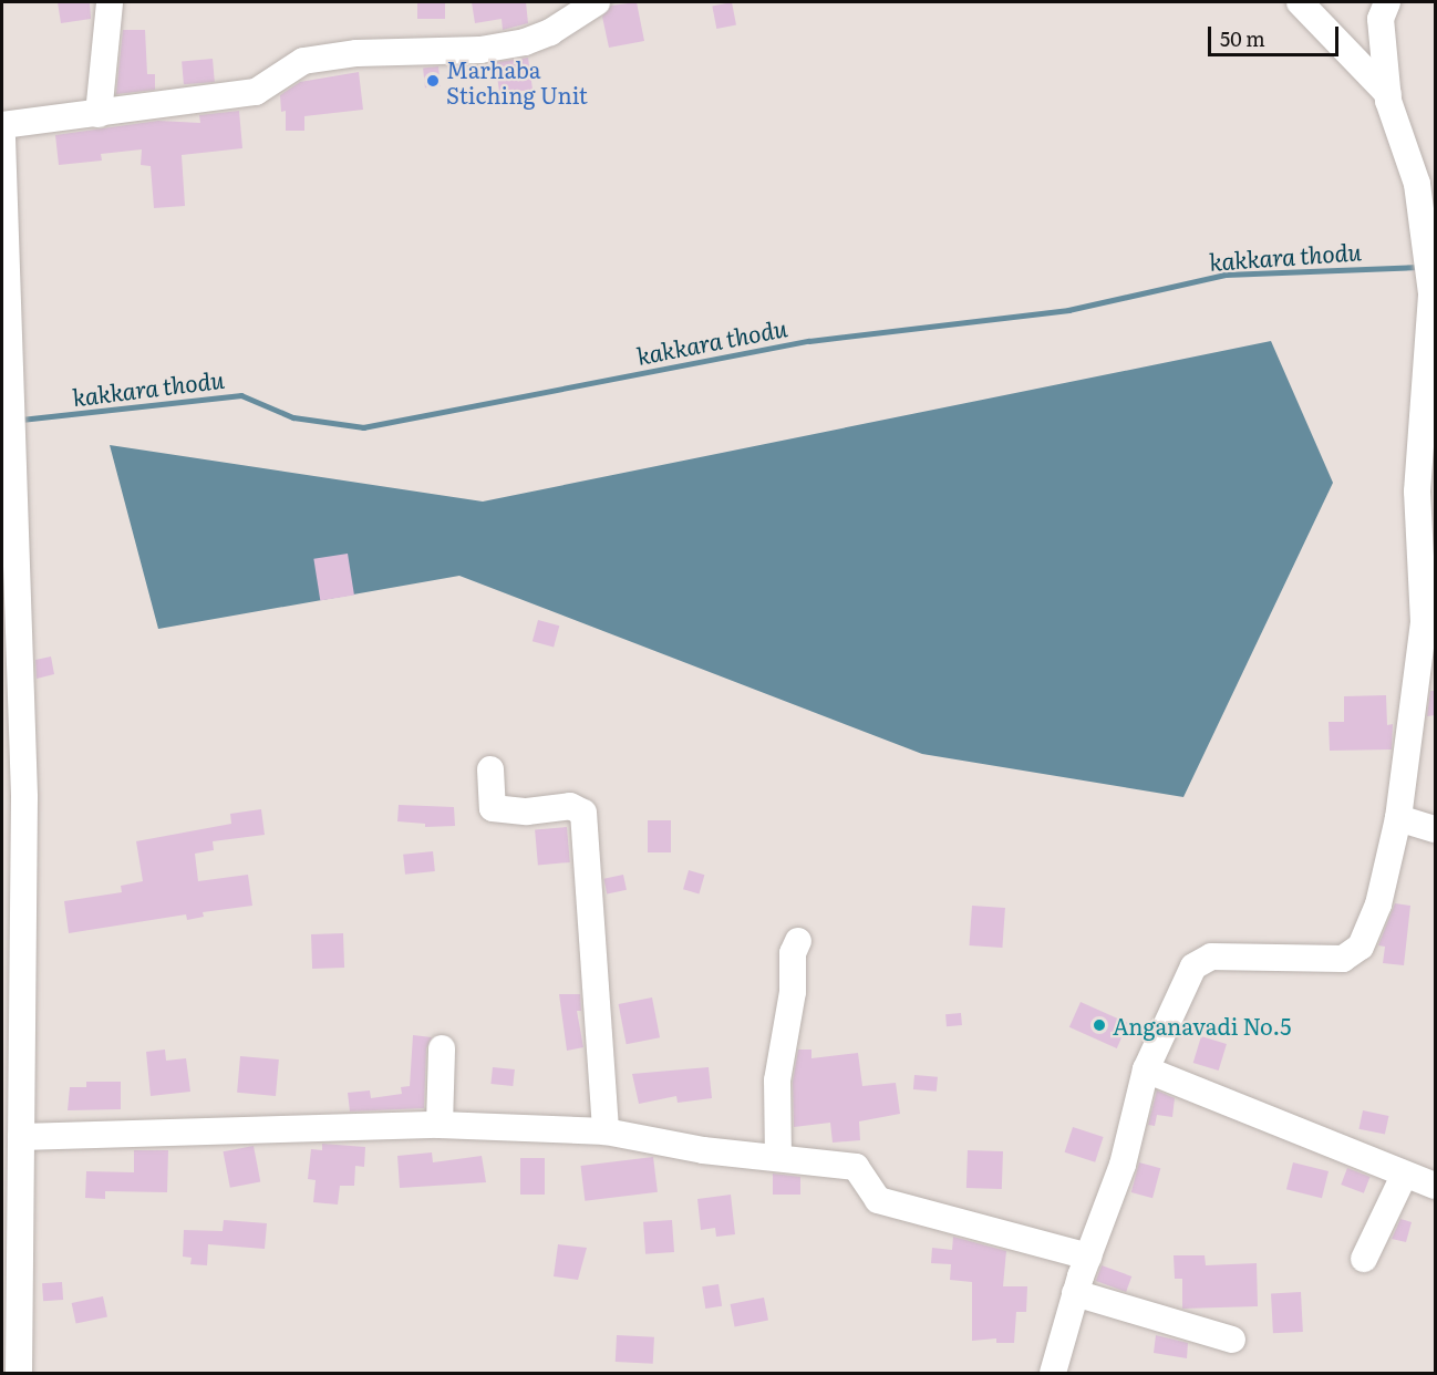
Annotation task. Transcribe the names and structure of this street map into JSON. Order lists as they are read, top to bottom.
{
  "water": ["kakkara thodu"],
  "places": ["Marhaba Stiching Unit", "Anganavadi No.5"],
  "scale_bar": "50 m"
}
